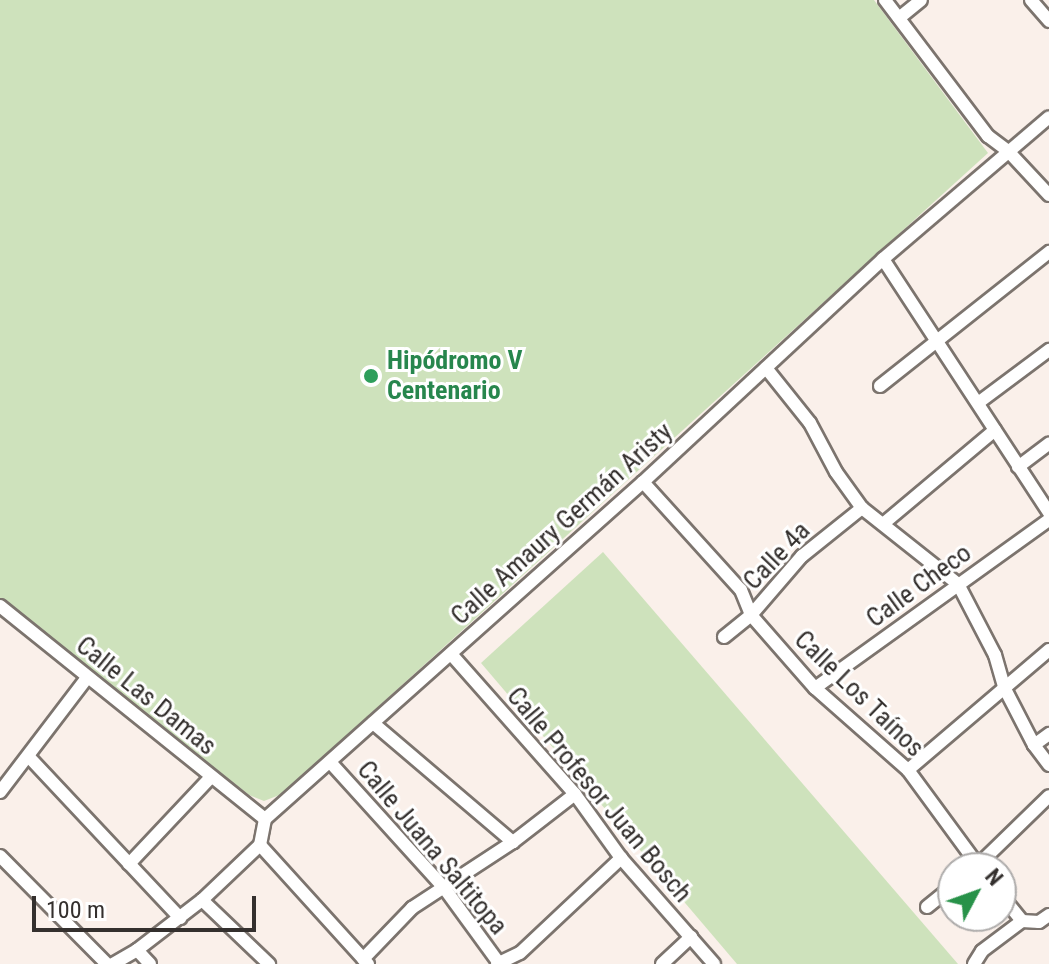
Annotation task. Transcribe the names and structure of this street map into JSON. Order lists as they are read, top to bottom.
{
  "streets": {
    "street": [
      "Calle Amaury Germán Aristy",
      "Calle 4a",
      "Calle Checo",
      "Calle Los Taínos",
      "Calle Las Damas",
      "Calle Profesor Juan Bosch",
      "Calle Juana Saltitopa"
    ]
  },
  "crossings": [
    ["Calle Amaury Germán Aristy", "Calle Los Taínos"],
    ["Calle Amaury Germán Aristy", "Calle Las Damas"],
    ["Calle Amaury Germán Aristy", "Calle Profesor Juan Bosch"],
    ["Calle Amaury Germán Aristy", "Calle Juana Saltitopa"],
    ["Calle 4a", "Calle Los Taínos"],
    ["Calle Checo", "Calle Los Taínos"]
  ],
  "places": ["Hipódromo V Centenario"],
  "scale_bar": "100 m",
  "north": "top right"
}
